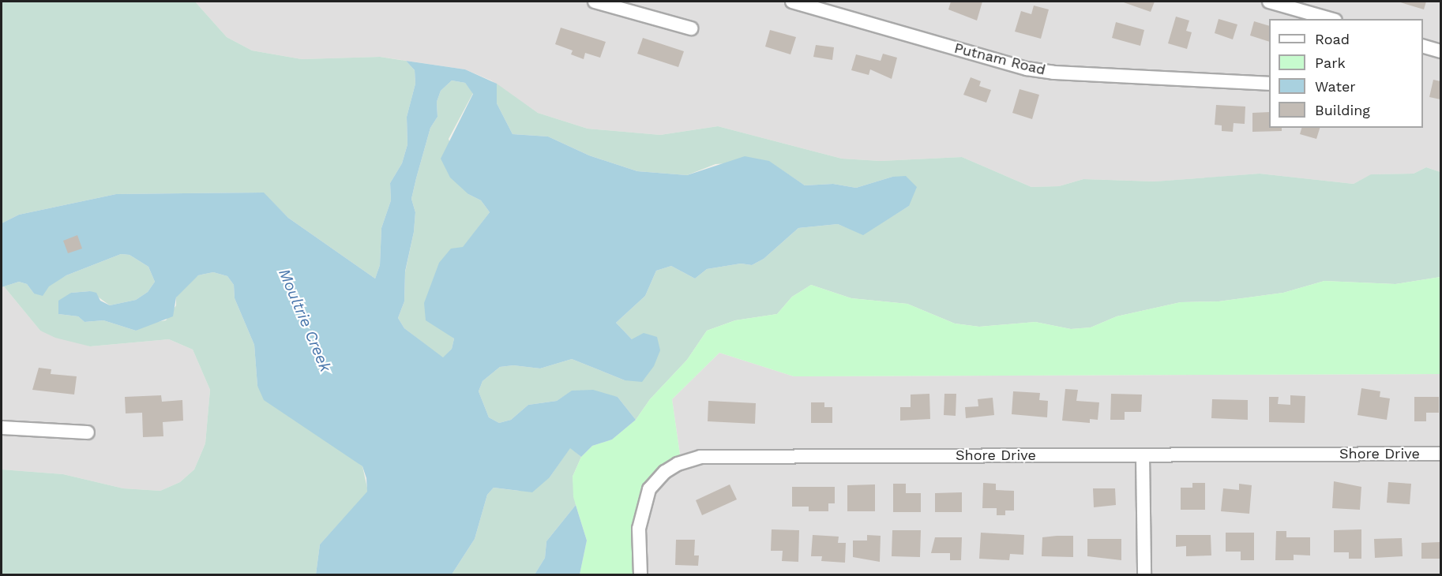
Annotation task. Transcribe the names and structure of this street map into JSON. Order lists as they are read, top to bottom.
{
  "streets": {
    "street": ["Putnam Road", "Shore Drive"]
  },
  "water": ["Moultrie Creek"],
  "legend": [
    "Road",
    "Park",
    "Water",
    "Building"
  ]
}
